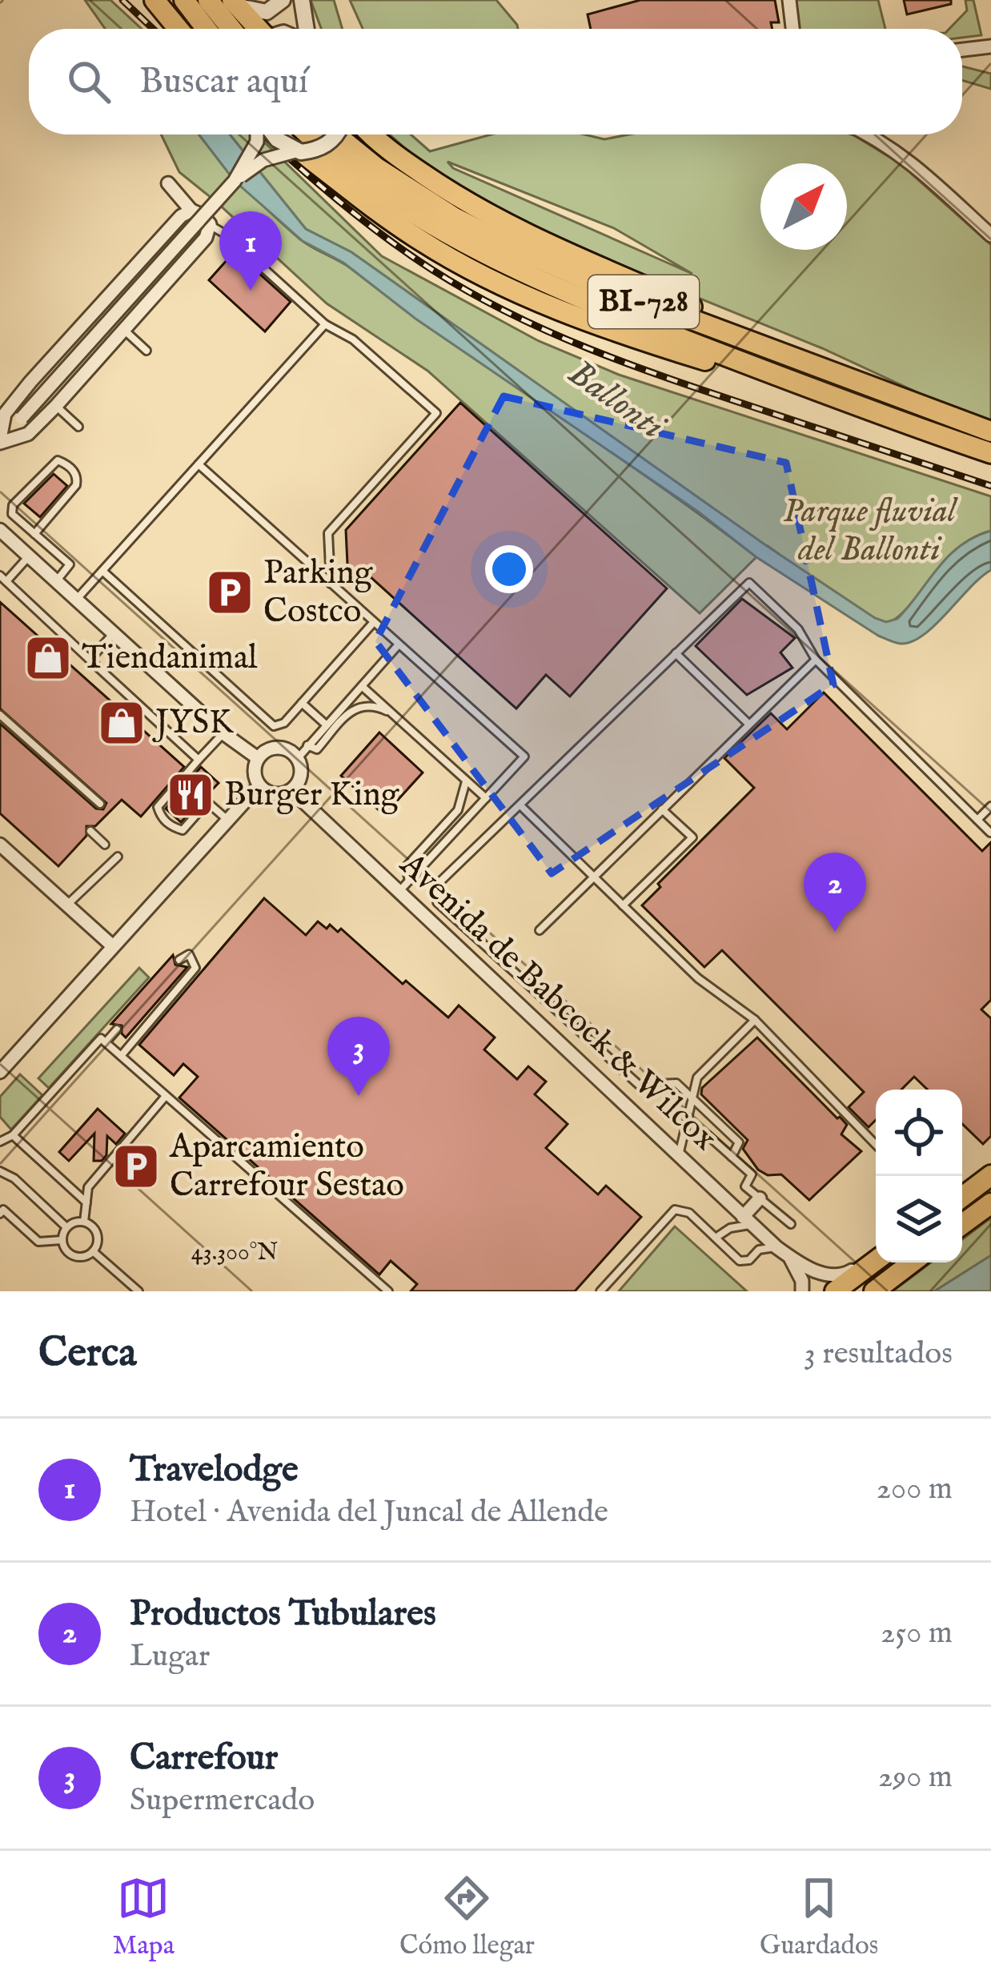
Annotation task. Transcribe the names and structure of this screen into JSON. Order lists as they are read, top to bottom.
{
  "streets": {
    "main road": ["BI-728"],
    "street": ["Avenida de Babcock & Wilcox"]
  },
  "water": ["Ballonti"],
  "parks": ["Parque fluvial del Ballonti"],
  "places": {
    "parking": ["Parking Costco", "Aparcamiento Carrefour Sestao"],
    "shop": ["Tiendanimal", "JYSK"],
    "restaurant": ["Burger King"]
  },
  "north": "top right",
  "page": {
    "search": "Buscar aquí",
    "pins": ["1", "2", "3"],
    "heading": ["Cerca", "3 resultados"],
    "list": [
      {
        "mark": "1",
        "name": "Travelodge",
        "note": "Hotel · Avenida del Juncal de Allende",
        "value": "200 m"
      },
      {
        "mark": "2",
        "name": "Productos Tubulares",
        "note": "Lugar",
        "value": "250 m"
      },
      {
        "mark": "3",
        "name": "Carrefour",
        "note": "Supermercado",
        "value": "290 m"
      }
    ],
    "nav": ["Mapa", "Cómo llegar", "Guardados"]
  },
  "coordinates": ["43.300°N"]
}
